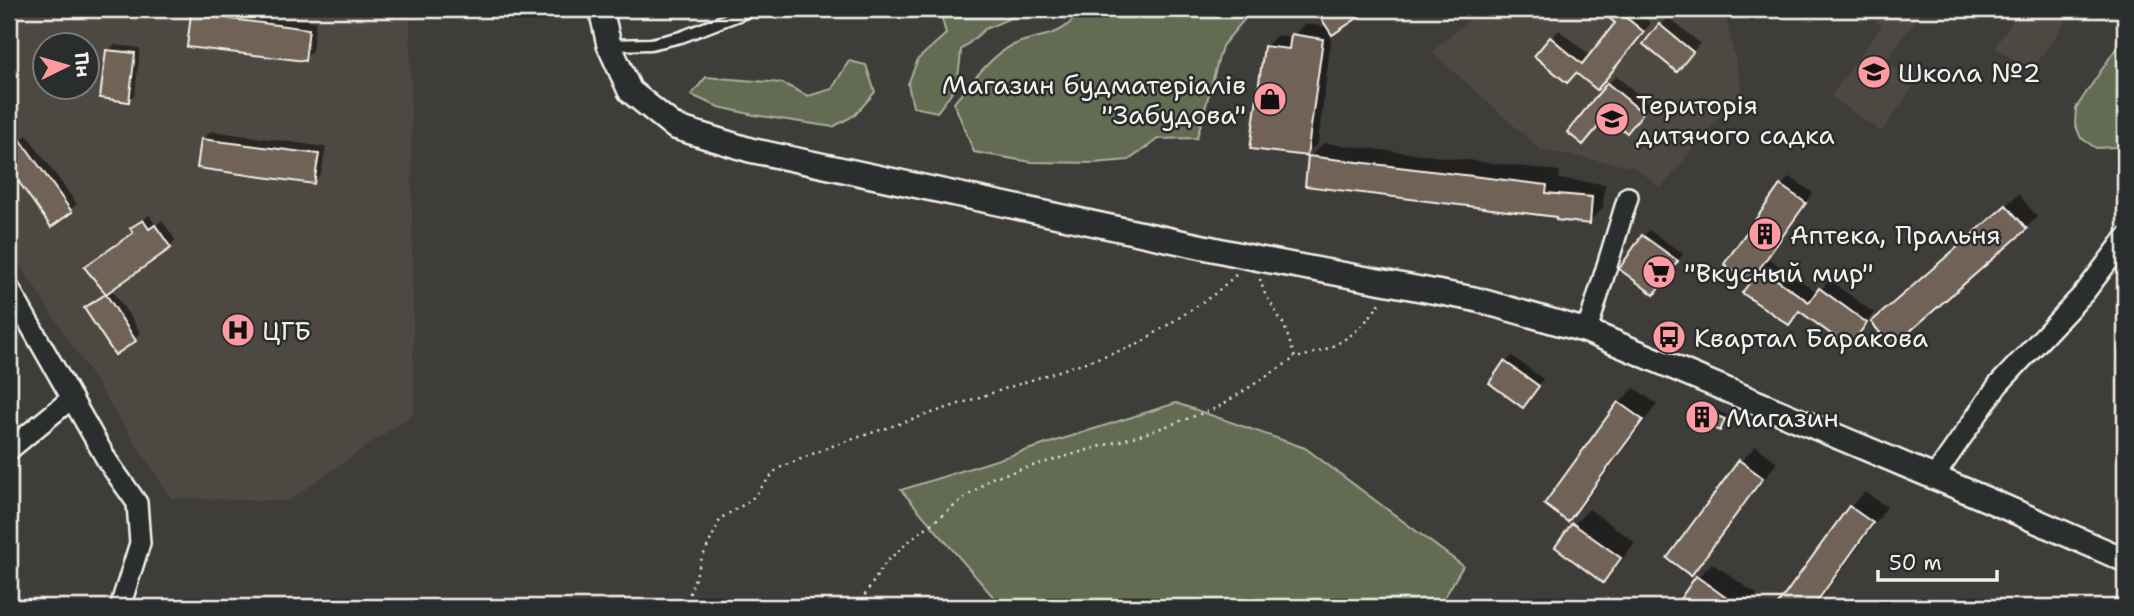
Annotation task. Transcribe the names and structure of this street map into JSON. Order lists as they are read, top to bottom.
{
  "places": {
    "school or university": ["Школа №2", "Територія дитячого садка"],
    "shop": ["Магазин будматеріалів \"Забудова\""],
    "building": ["Аптека, Пральня", "Магазин"],
    "supermarket": ["\"Вкусный мир\""],
    "hospital": ["ЦГБ"],
    "bus stop": ["Квартал Баракова"]
  },
  "scale_bar": "50 m",
  "north": "right"
}
